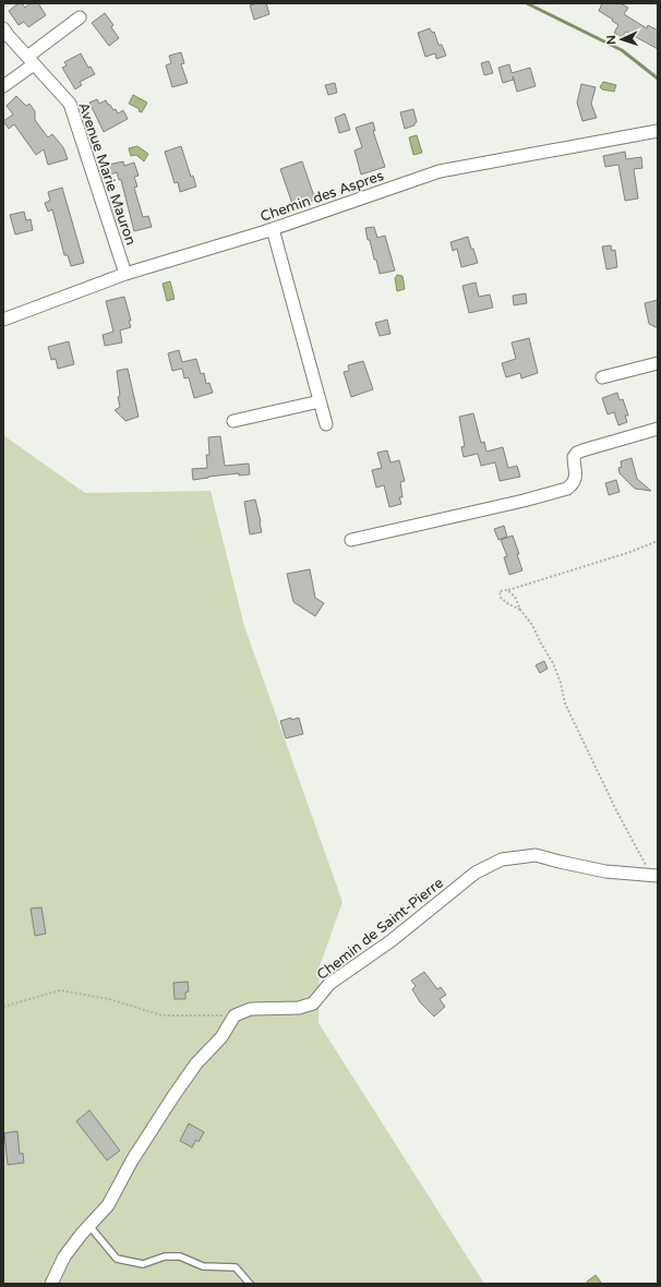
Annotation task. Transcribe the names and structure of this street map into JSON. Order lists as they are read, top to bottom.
{
  "streets": {
    "street": ["Avenue Marie Mauron", "Chemin des Aspres", "Chemin de Saint-Pierre"]
  },
  "crossings": [
    ["Avenue Marie Mauron", "Chemin des Aspres"]
  ],
  "north": "left"
}
